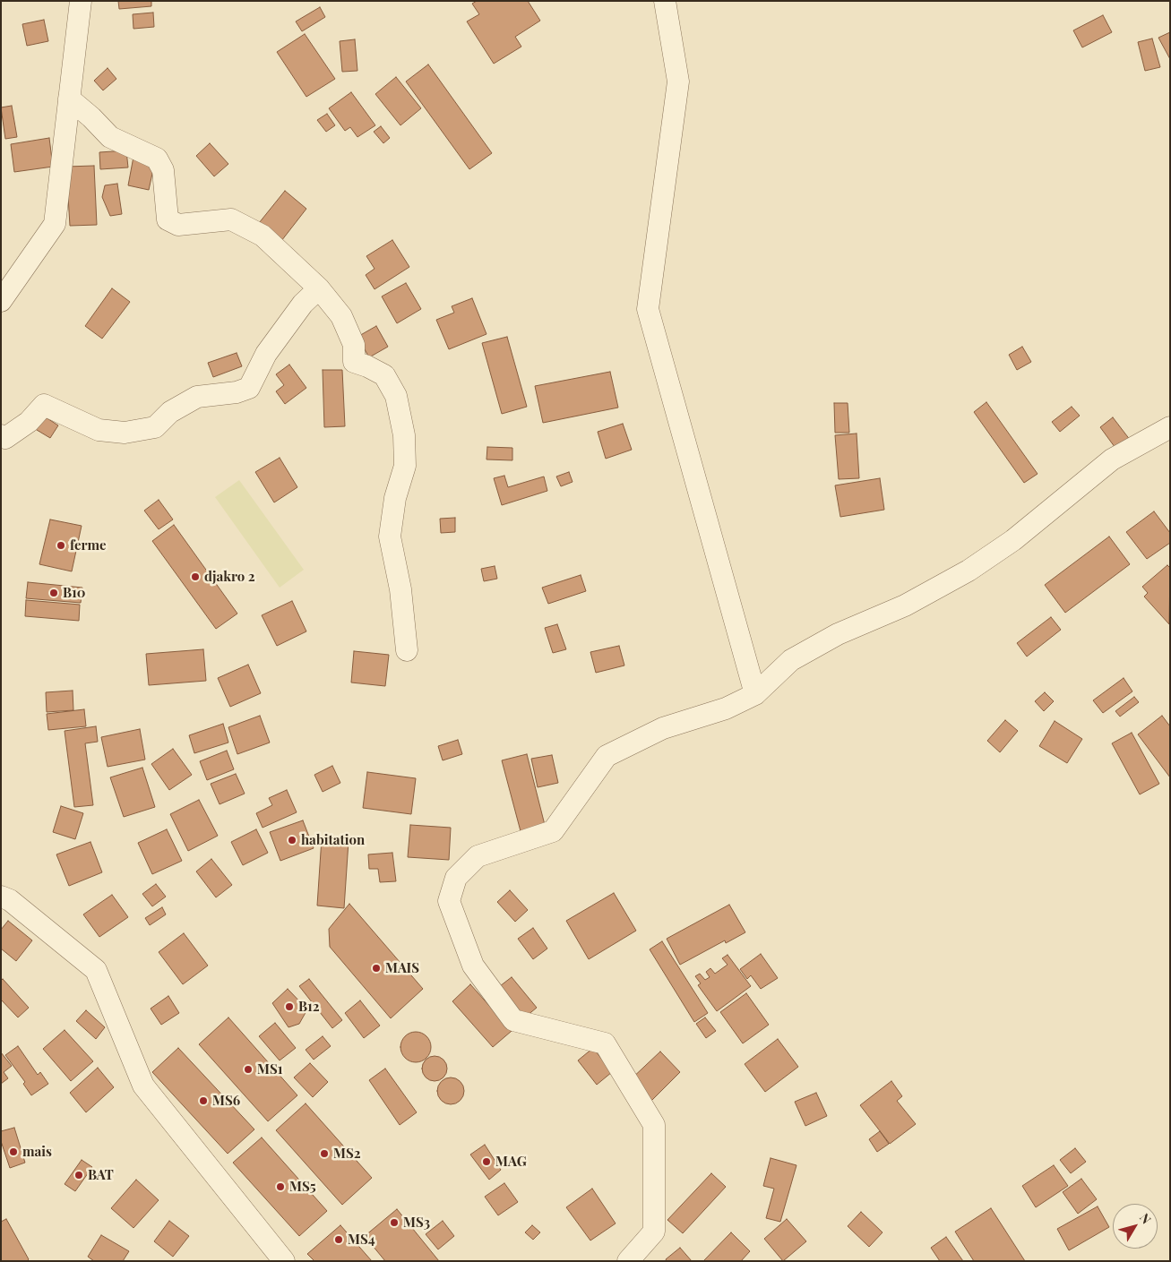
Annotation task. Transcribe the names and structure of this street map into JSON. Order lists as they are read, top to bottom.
{
  "places": [
    "ferme",
    "djakro 2",
    "B10",
    "habitation",
    "MAIS",
    "B12",
    "MS1",
    "MS6",
    "mais",
    "MS2",
    "MAG",
    "BAT",
    "MS5",
    "MS3",
    "MS4"
  ],
  "north": "top right"
}
